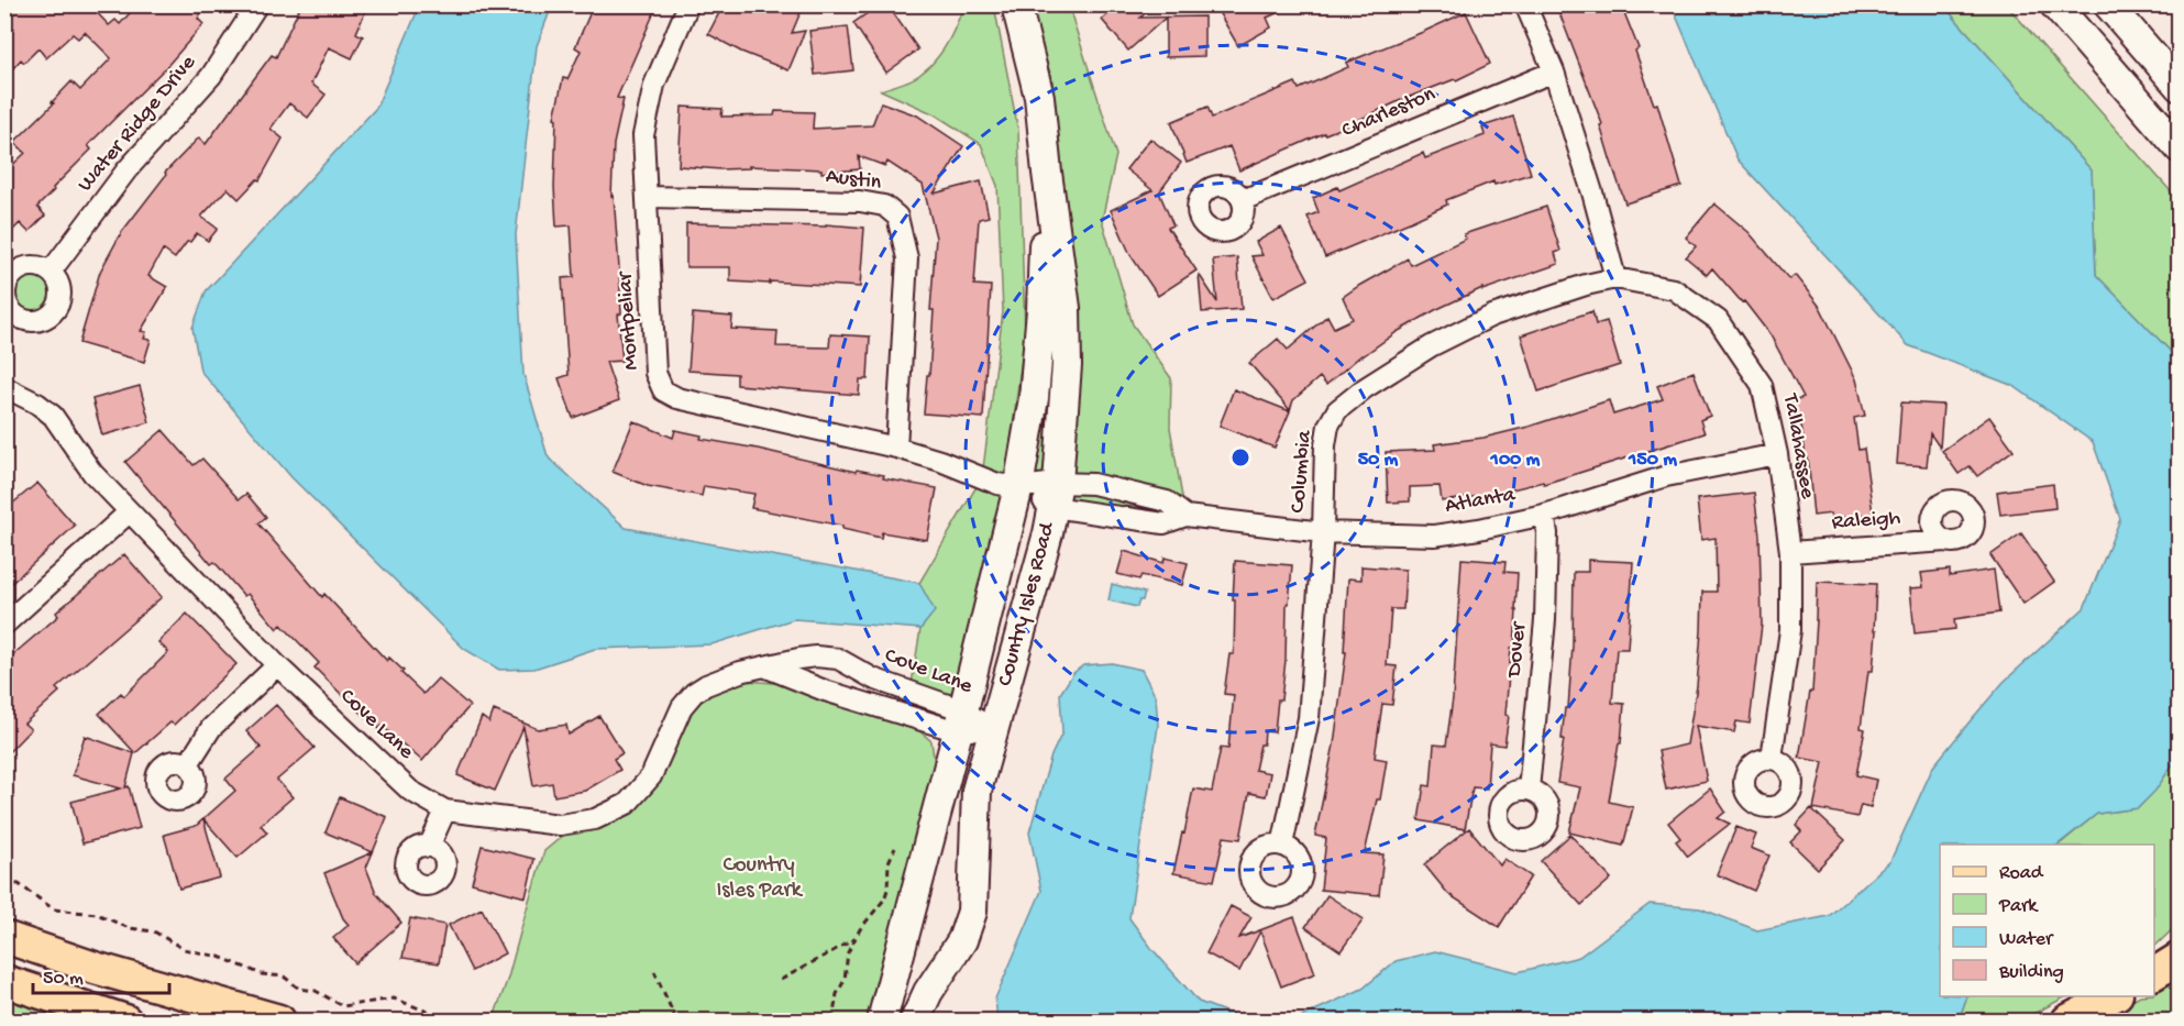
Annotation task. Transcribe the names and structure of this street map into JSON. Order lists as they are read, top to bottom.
{
  "streets": {
    "street": [
      "Charleston",
      "Water Ridge Drive",
      "Austin",
      "Montpeliar",
      "Tallahassee",
      "Columbia",
      "Atlanta",
      "Raleigh",
      "Country Isles Road",
      "Dover",
      "Cove Lane"
    ]
  },
  "crossings": [
    ["Austin", "Montpeliar"],
    ["Montpeliar", "Atlanta"],
    ["Montpeliar", "Country Isles Road"],
    ["Tallahassee", "Columbia"],
    ["Tallahassee", "Atlanta"],
    ["Tallahassee", "Raleigh"],
    ["Columbia", "Atlanta"],
    ["Atlanta", "Country Isles Road"],
    ["Atlanta", "Dover"],
    ["Country Isles Road", "Cove Lane"]
  ],
  "parks": ["Country Isles Park"],
  "legend": [
    "Road",
    "Park",
    "Water",
    "Building"
  ],
  "scale_bar": "50 m",
  "rings": ["50 m", "100 m", "150 m"]
}
